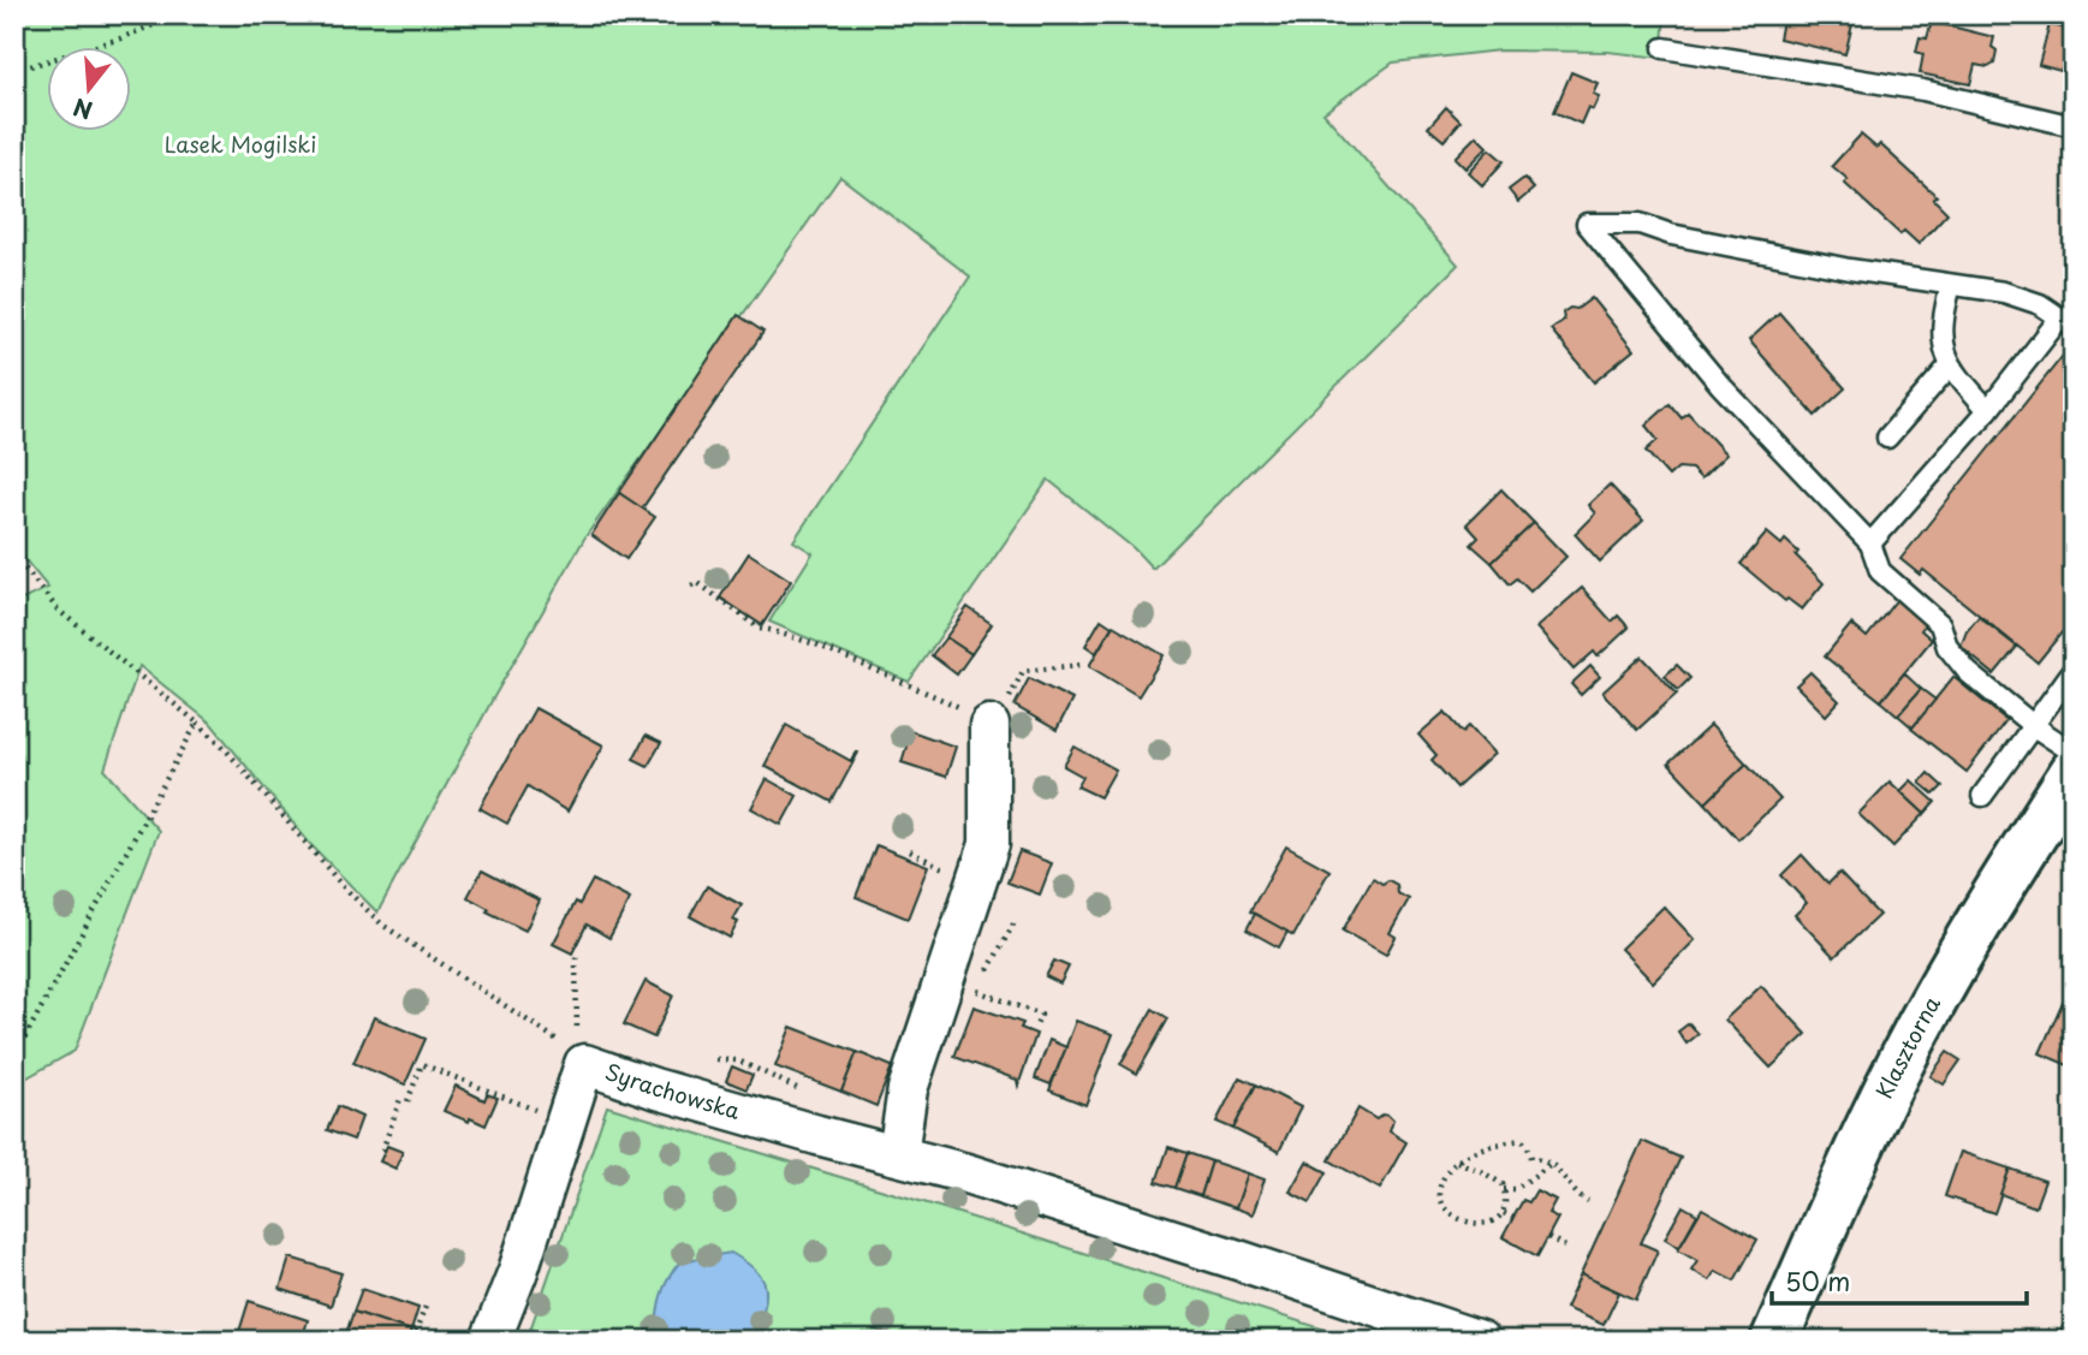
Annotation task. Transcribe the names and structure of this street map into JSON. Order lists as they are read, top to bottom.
{
  "streets": {
    "street": ["Klasztorna", "Syrachowska"]
  },
  "parks": ["Lasek Mogilski"],
  "scale_bar": "50 m",
  "north": "bottom"
}
